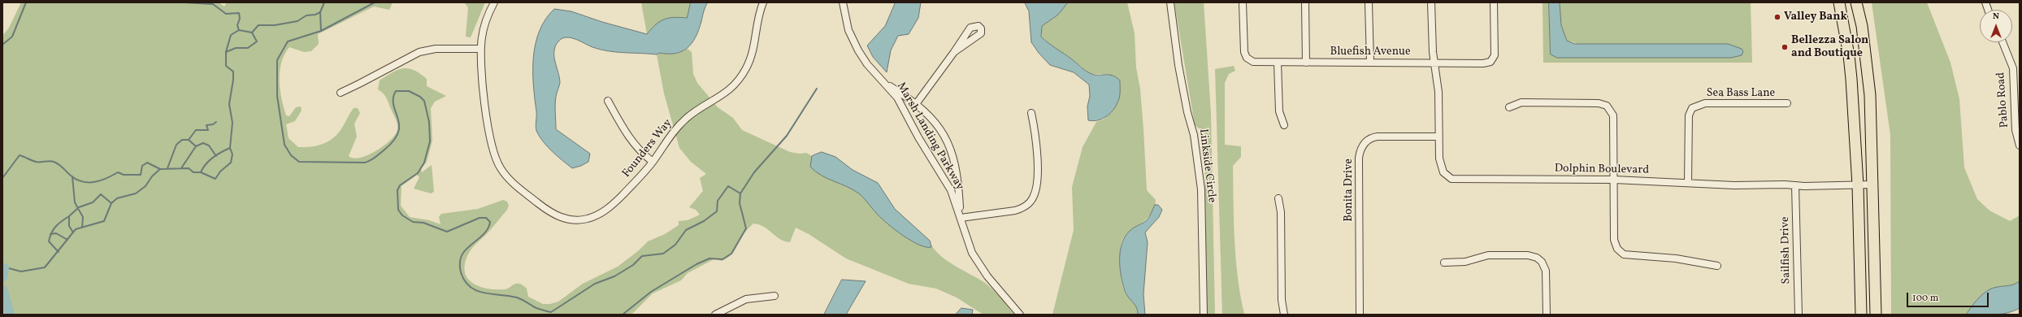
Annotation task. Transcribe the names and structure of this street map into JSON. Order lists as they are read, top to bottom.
{
  "streets": {
    "street": [
      "Bluefish Avenue",
      "Sea Bass Lane",
      "Pablo Road",
      "Marsh Landing Parkway",
      "Founders Way",
      "Linkside Circle",
      "Dolphin Boulevard",
      "Bonita Drive",
      "Sailfish Drive"
    ]
  },
  "crossings": [
    ["Bluefish Avenue", "Dolphin Boulevard"],
    ["Sea Bass Lane", "Dolphin Boulevard"],
    ["Dolphin Boulevard", "Bonita Drive"],
    ["Dolphin Boulevard", "Sailfish Drive"]
  ],
  "places": ["Valley Bank", "Bellezza Salon and Boutique"],
  "scale_bar": "100 m",
  "north": "top"
}
